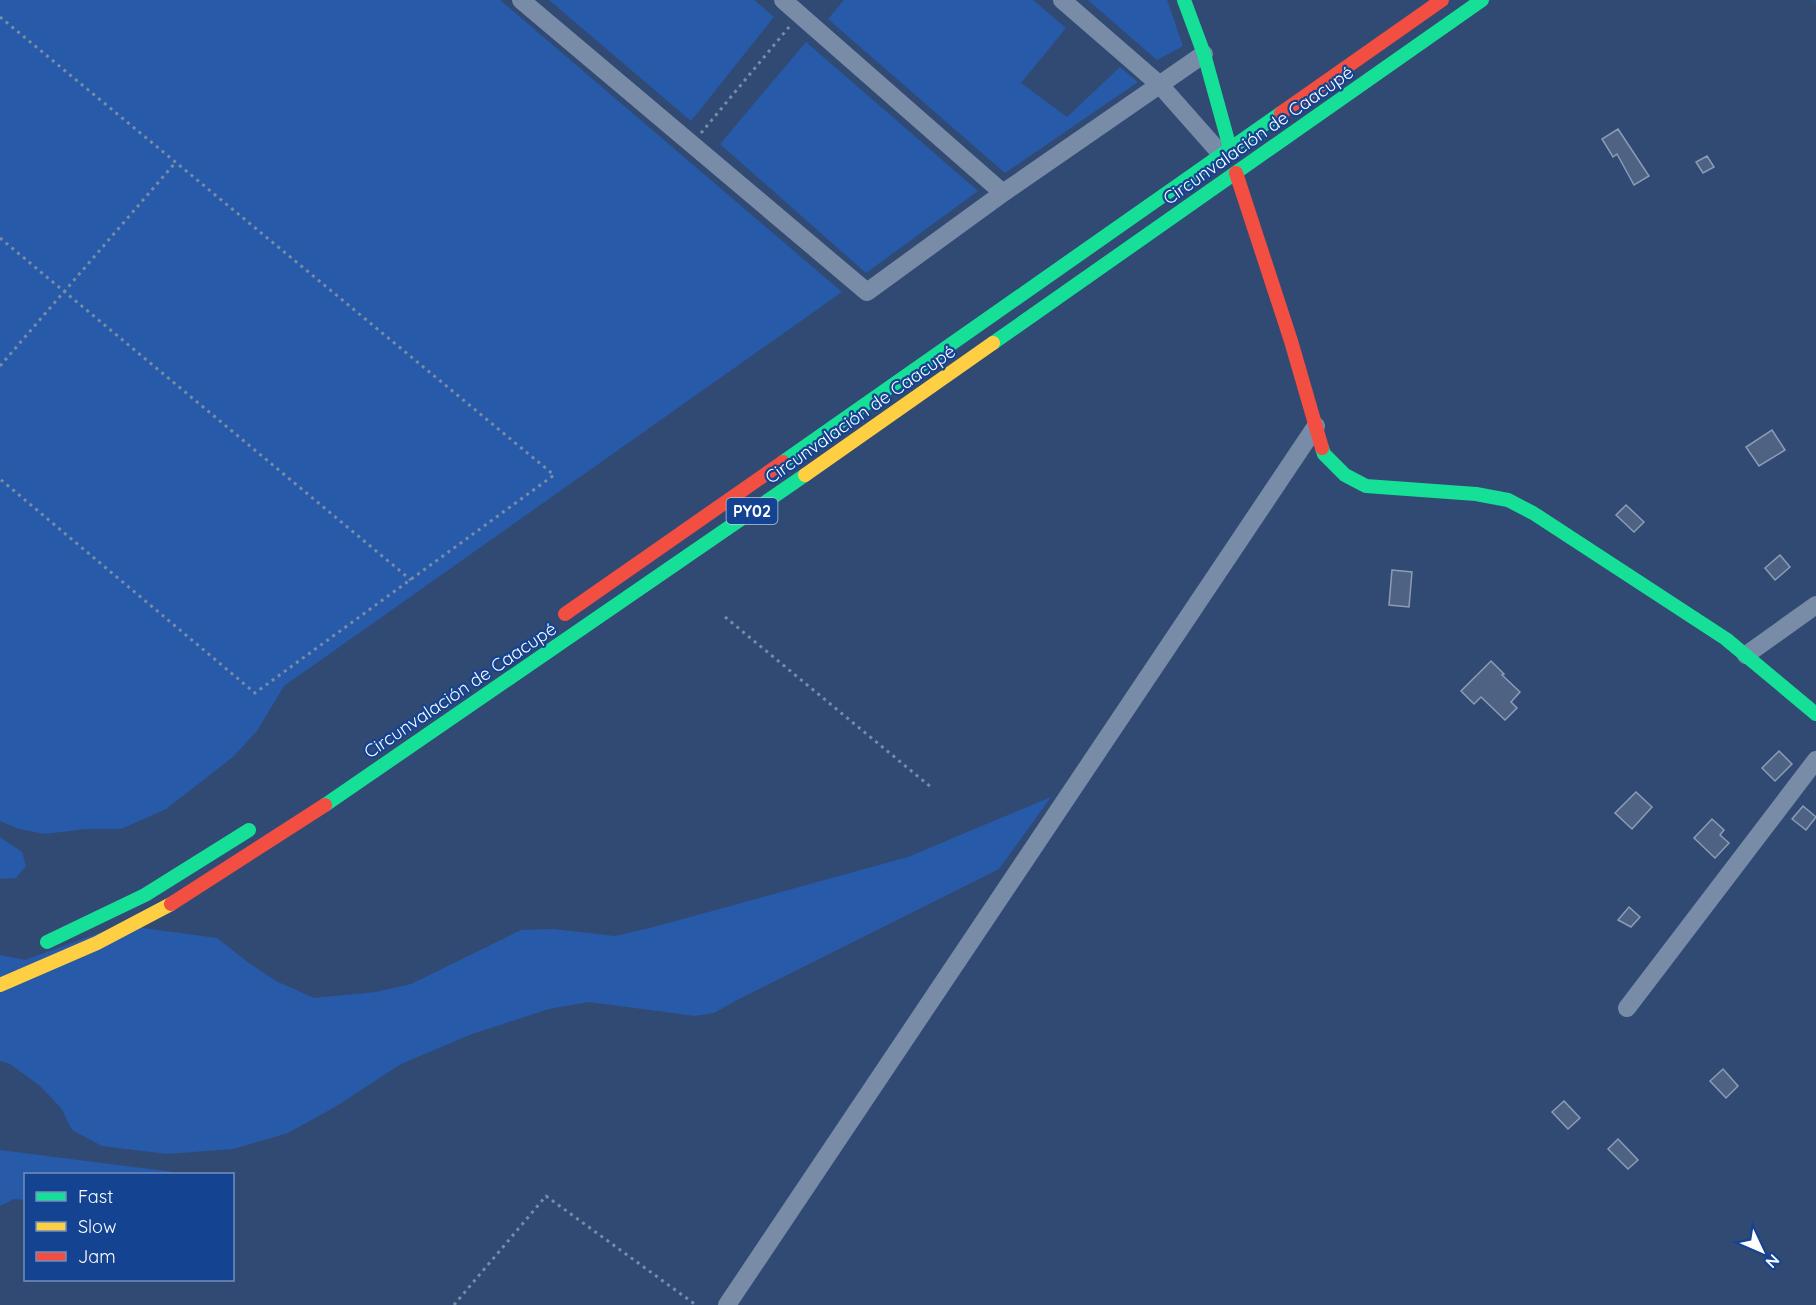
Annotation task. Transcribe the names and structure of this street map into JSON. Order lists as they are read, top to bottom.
{
  "streets": {
    "main road": ["Circunvalación de Caacupé", "PY02"]
  },
  "legend": ["Fast", "Slow", "Jam"],
  "north": "bottom right"
}
